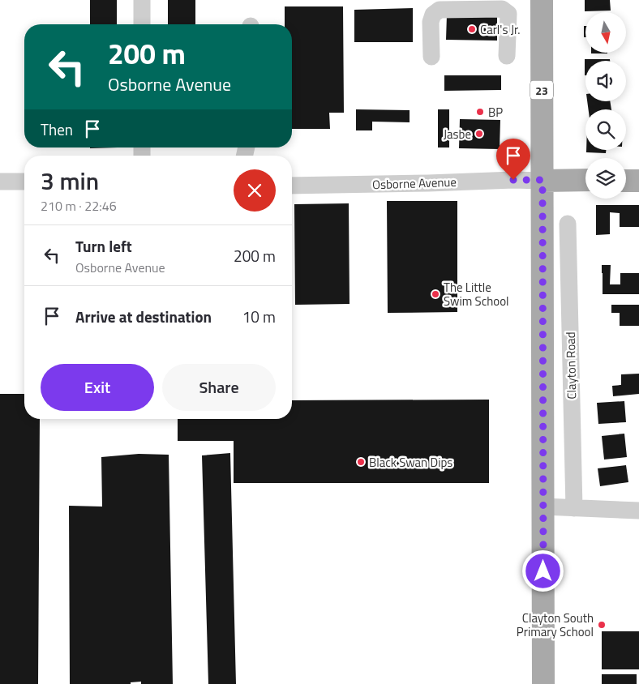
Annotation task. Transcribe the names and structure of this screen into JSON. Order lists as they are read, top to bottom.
{
  "streets": {
    "main road": ["23"],
    "street": ["Osborne Avenue", "Clayton Road"]
  },
  "crossings": [
    ["23", "Osborne Avenue"]
  ],
  "places": [
    "Carl's Jr.",
    "BP",
    "Jasbe",
    "The Little Swim School",
    "Black Swan Dips",
    "Clayton South Primary School"
  ],
  "north": "bottom",
  "page": {
    "turn": ["200 m", "Osborne Avenue"],
    "then": "Then",
    "heading": ["3 min", "210 m · 22:46"],
    "list": [
      {
        "name": "Turn left",
        "note": "Osborne Avenue",
        "value": "200 m"
      },
      {
        "name": "Arrive at destination",
        "value": "10 m"
      }
    ],
    "buttons": ["Exit", "Share"]
  }
}
